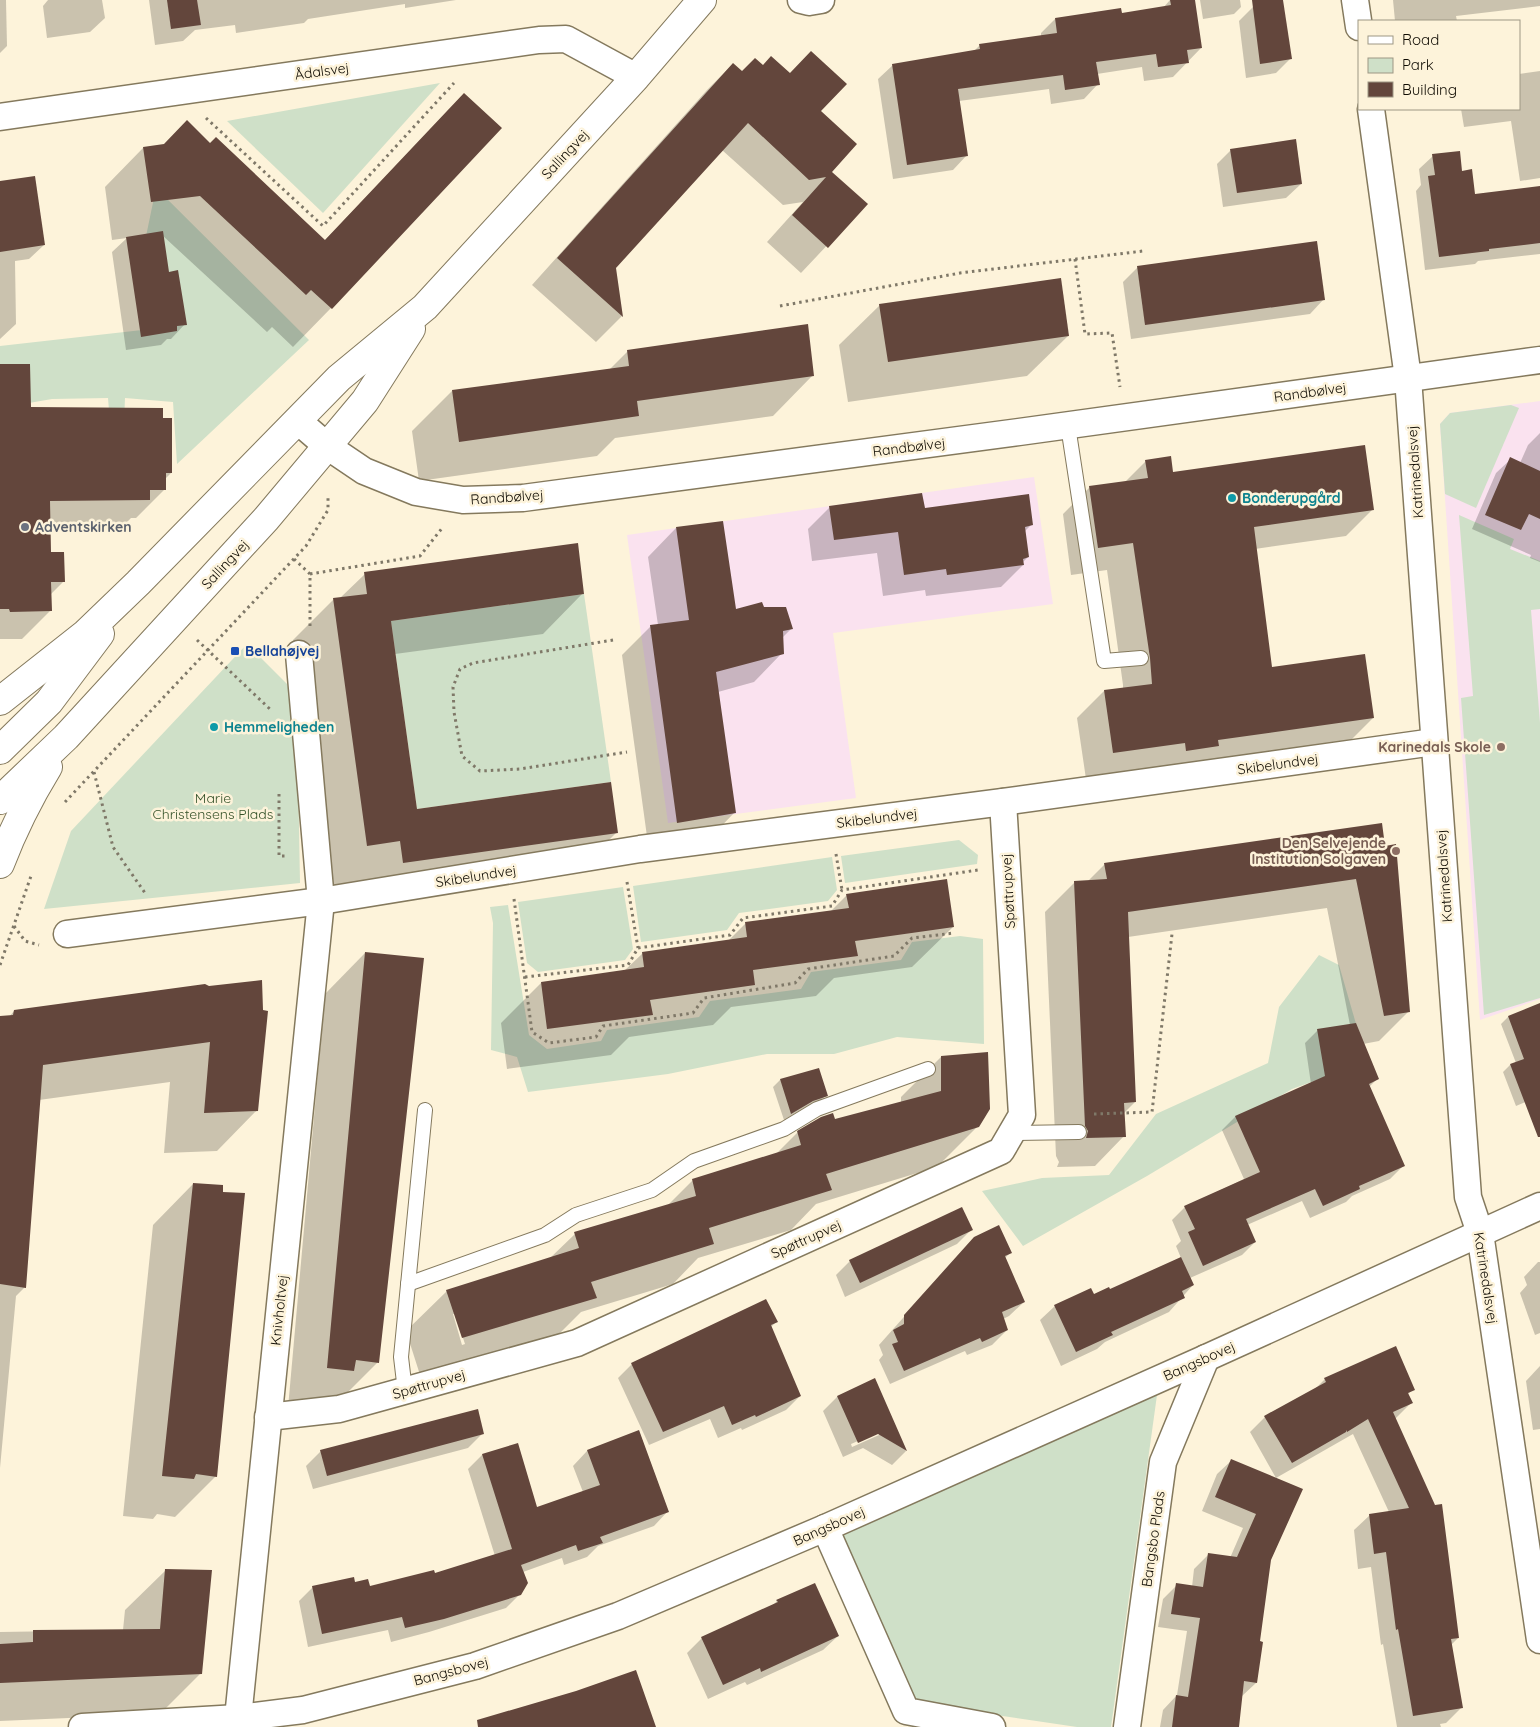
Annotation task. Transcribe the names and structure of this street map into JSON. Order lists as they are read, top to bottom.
{
  "streets": {
    "street": [
      "Ådalsvej",
      "Sallingvej",
      "Randbølvej",
      "Katrinedalsvej",
      "Skibelundvej",
      "Spøttrupvej",
      "Knivholtvej",
      "Bangsbovej",
      "Bangsbo Plads"
    ]
  },
  "crossings": [
    ["Ådalsvej", "Sallingvej"],
    ["Sallingvej", "Randbølvej"],
    ["Randbølvej", "Katrinedalsvej"],
    ["Katrinedalsvej", "Skibelundvej"],
    ["Katrinedalsvej", "Bangsbovej"],
    ["Skibelundvej", "Spøttrupvej"],
    ["Skibelundvej", "Knivholtvej"],
    ["Spøttrupvej", "Knivholtvej"],
    ["Knivholtvej", "Bangsbovej"],
    ["Bangsbovej", "Bangsbo Plads"]
  ],
  "parks": ["Marie Christensens Plads"],
  "places": {
    "other": [
      "Bonderupgård",
      "Adventskirken",
      "Hemmeligheden",
      "Karinedals Skole",
      "Den Selvejende Institution Solgaven"
    ],
    "transit": ["Bellahøjvej"]
  },
  "legend": ["Road", "Park", "Building"]
}
